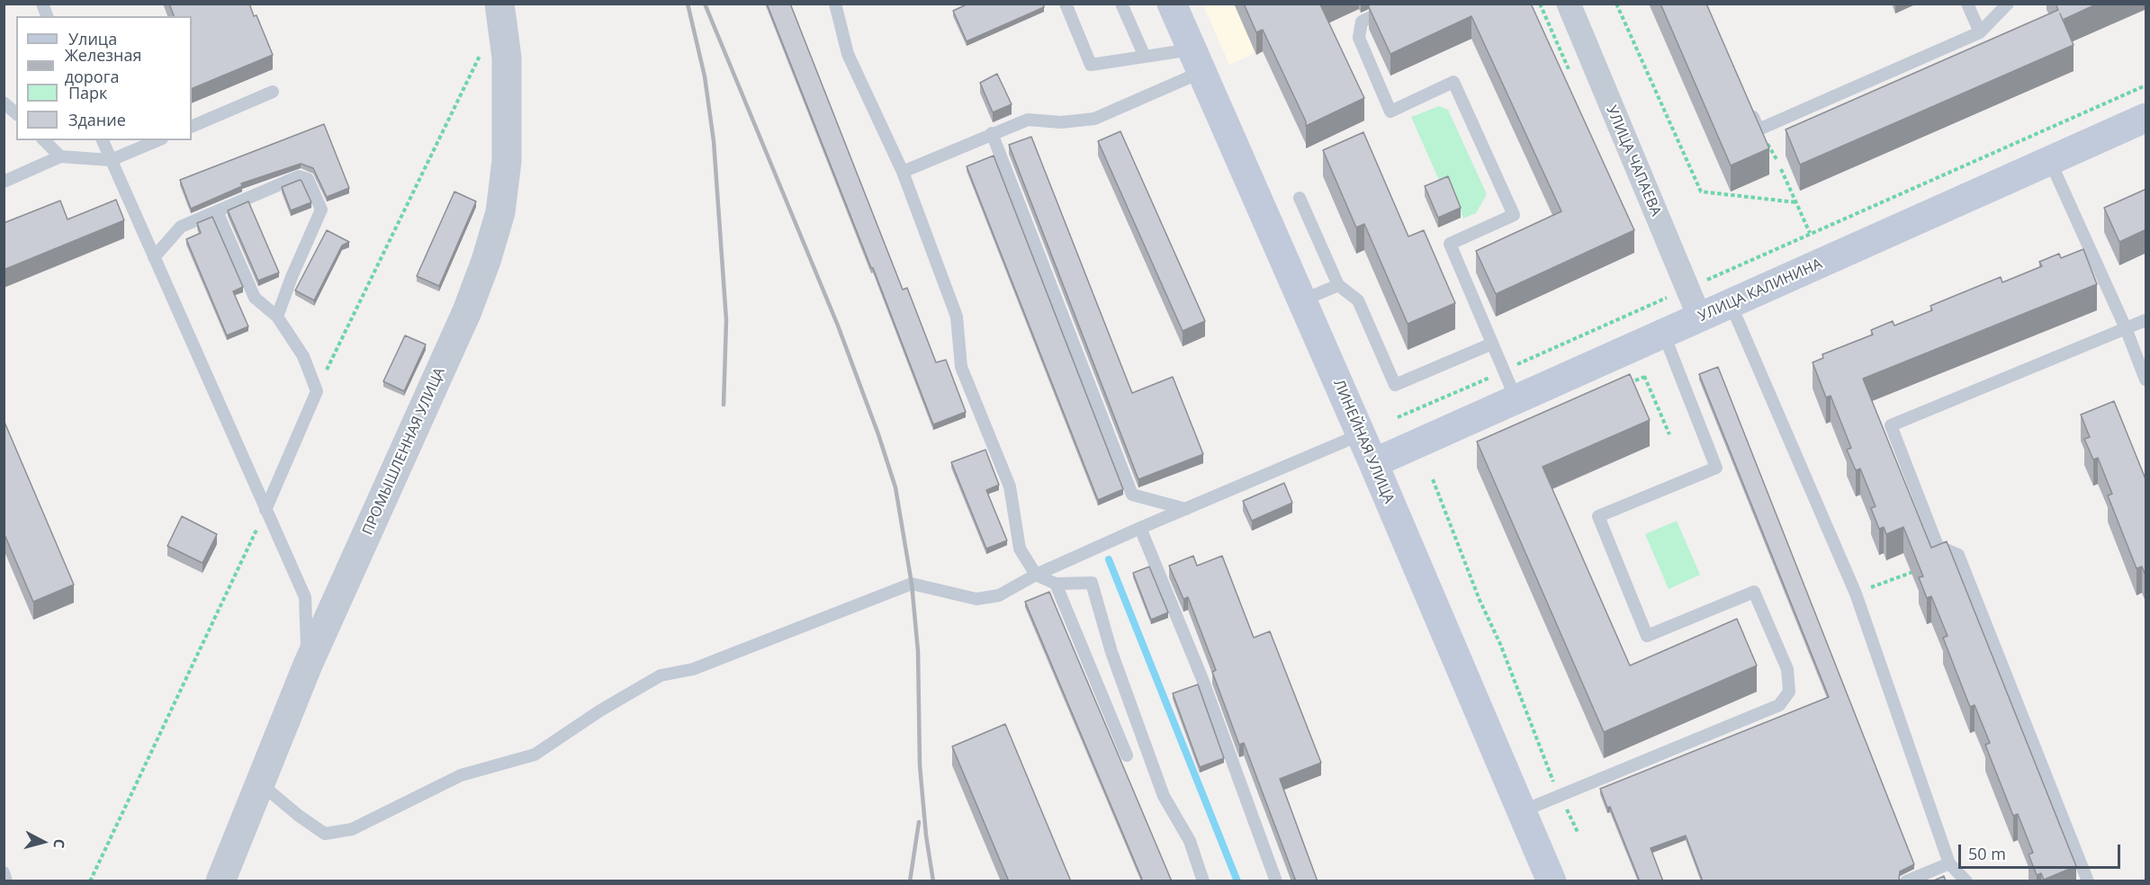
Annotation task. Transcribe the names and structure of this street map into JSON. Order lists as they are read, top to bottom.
{
  "streets": {
    "main road": ["УЛИЦА КАЛИНИНА", "ЛИНЕЙНАЯ УЛИЦА"],
    "street": ["УЛИЦА ЧАПАЕВА", "ПРОМЫШЛЕННАЯ УЛИЦА"]
  },
  "crossings": [
    ["УЛИЦА ЧАПАЕВА", "УЛИЦА КАЛИНИНА"],
    ["УЛИЦА КАЛИНИНА", "ЛИНЕЙНАЯ УЛИЦА"]
  ],
  "legend": [
    "Улица",
    "Железная дорога",
    "Парк",
    "Здание"
  ],
  "scale_bar": "50 m",
  "north": "right"
}
